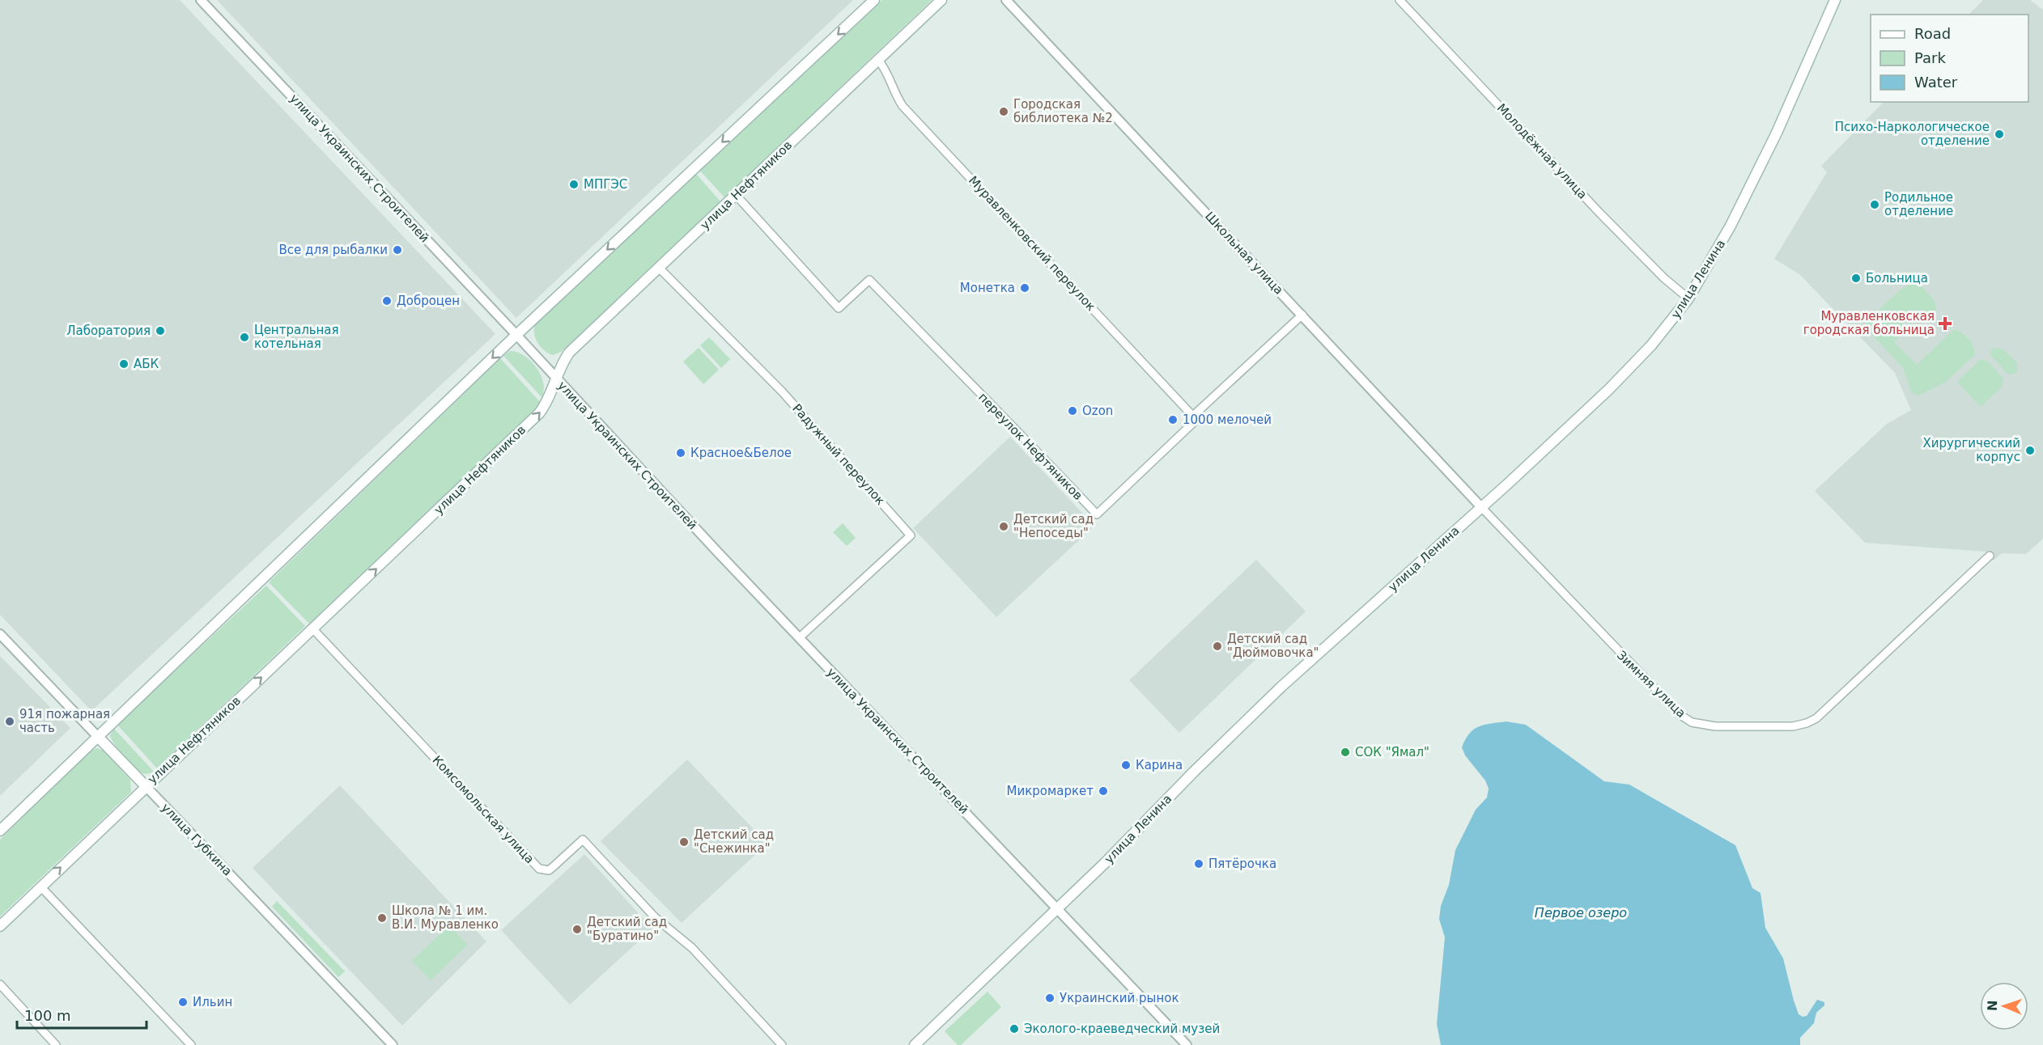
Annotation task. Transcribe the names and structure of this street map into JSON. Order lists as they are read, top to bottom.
{
  "streets": {
    "main road": ["улица Нефтяников", "улица Ленина", "улица Губкина"],
    "street": [
      "Молодёжная улица",
      "улица Украинских Строителей",
      "Муравленковский переулок",
      "Школьная улица",
      "переулок Нефтяников",
      "Радужный переулок",
      "Зимняя улица",
      "Комсомольская улица"
    ]
  },
  "crossings": [
    ["Молодёжная улица", "улица Ленина"],
    ["улица Украинских Строителей", "улица Нефтяников"],
    ["улица Украинских Строителей", "улица Ленина"],
    ["улица Украинских Строителей", "Радужный переулок"],
    ["улица Нефтяников", "Муравленковский переулок"],
    ["улица Нефтяников", "переулок Нефтяников"],
    ["улица Нефтяников", "Радужный переулок"],
    ["улица Нефтяников", "Комсомольская улица"],
    ["улица Нефтяников", "улица Губкина"],
    ["Муравленковский переулок", "переулок Нефтяников"],
    ["Школьная улица", "улица Ленина"],
    ["Школьная улица", "переулок Нефтяников"],
    ["Школьная улица", "Зимняя улица"],
    ["улица Ленина", "Зимняя улица"]
  ],
  "water": ["Первое озеро"],
  "places": {
    "other": [
      "Городская библиотека №2",
      "Психо-Наркологическое отделение",
      "МПГЭС",
      "Родильное отделение",
      "Все для рыбалки",
      "Больница",
      "Монетка",
      "Доброцен",
      "Лаборатория",
      "Центральная котельная",
      "АБК",
      "Ozon",
      "1000 мелочей",
      "Хирургический корпус",
      "Красное&Белое",
      "Детский сад \"Непоседы\"",
      "Детский сад \"Дюймовочка\"",
      "91я пожарная часть",
      "СОК \"Ямал\"",
      "Карина",
      "Микромаркет",
      "Детский сад \"Снежинка\"",
      "Пятёрочка",
      "Школа № 1 им. В.И. Муравленко",
      "Детский сад \"Буратино\"",
      "Украинский рынок",
      "Ильин",
      "Эколого-краеведческий музей"
    ],
    "health": ["Муравленковская городская больница"]
  },
  "legend": ["Road", "Park", "Water"],
  "scale_bar": "100 m",
  "north": "left"
}
